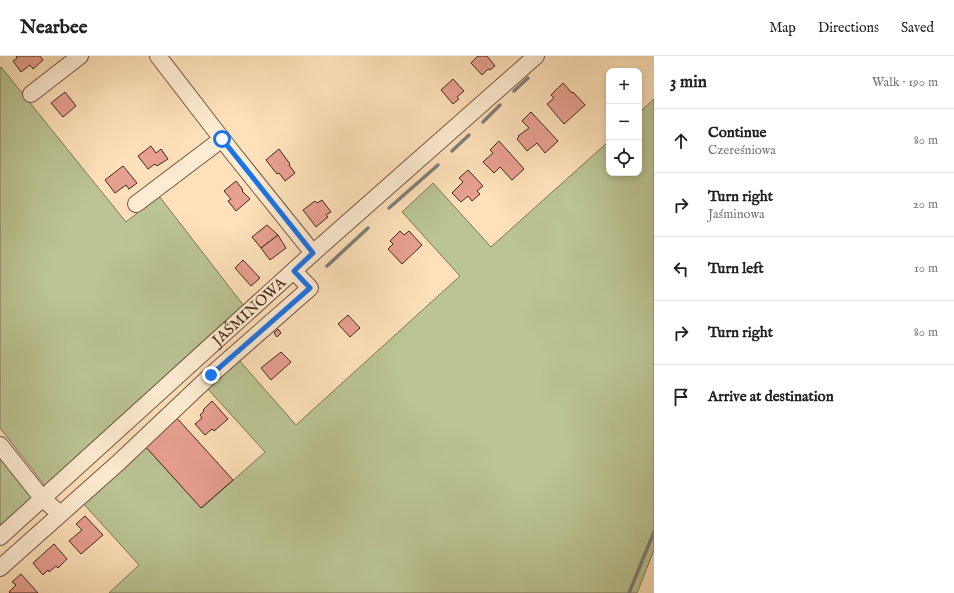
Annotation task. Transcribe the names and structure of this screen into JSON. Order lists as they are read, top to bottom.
{
  "streets": {
    "street": ["JAŚMINOWA"]
  },
  "page": {
    "header": "Nearbee",
    "nav": ["Map", "Directions", "Saved"],
    "heading": ["3 min", "Walk · 190 m"],
    "map_buttons": ["+", "−"],
    "list": [
      ["Continue", "Czereśniowa", "80 m"],
      ["Turn right", "Jaśminowa", "20 m"],
      ["Turn left", "10 m"],
      ["Turn right", "80 m"],
      "Arrive at destination"
    ]
  }
}
